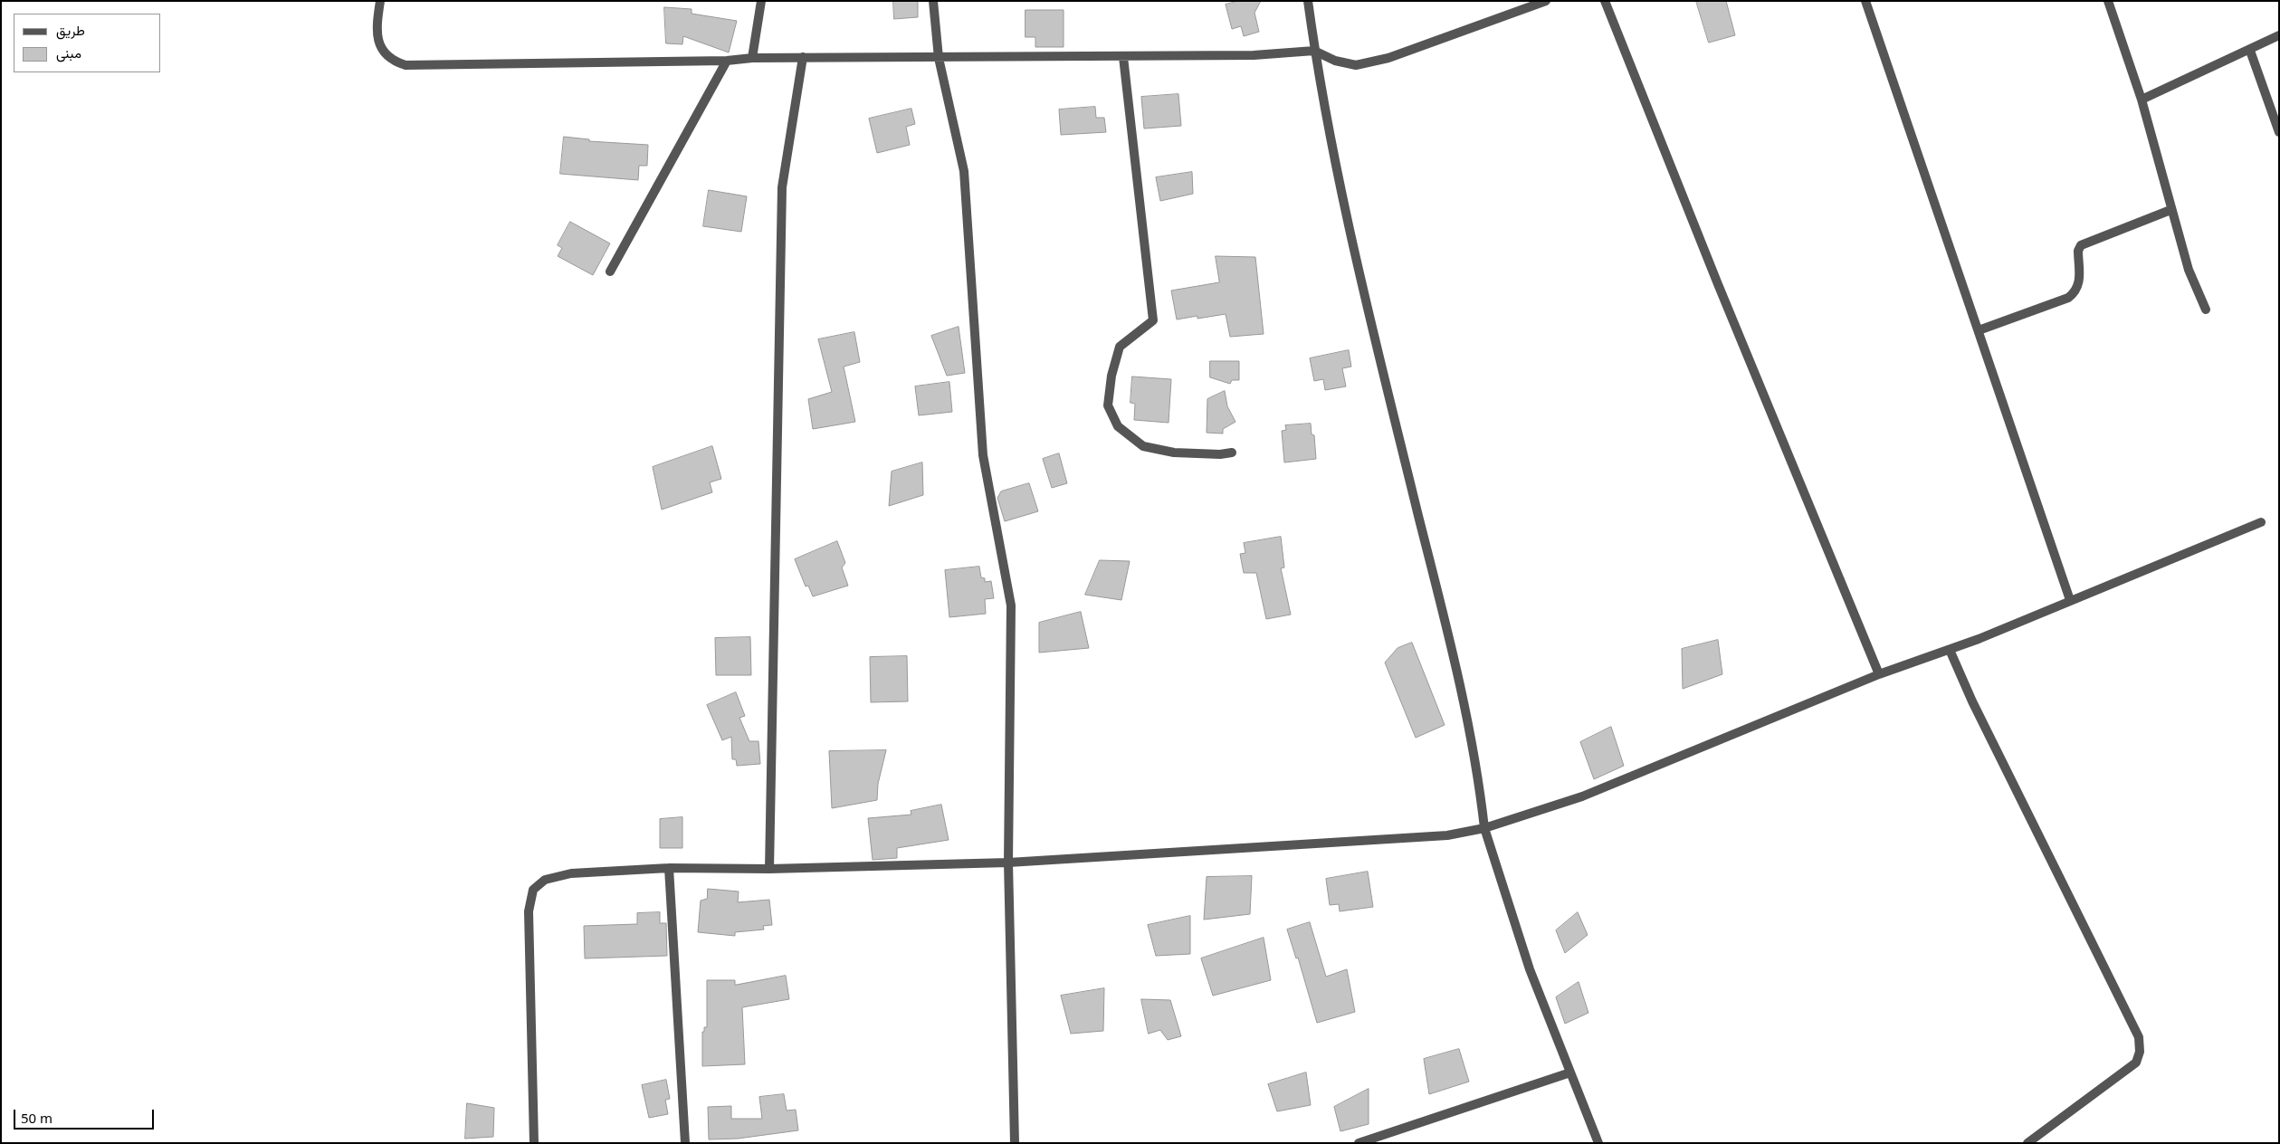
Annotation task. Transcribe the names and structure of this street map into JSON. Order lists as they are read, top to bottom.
{
  "legend": ["طريق", "مبنى"],
  "scale_bar": "50 m"
}
